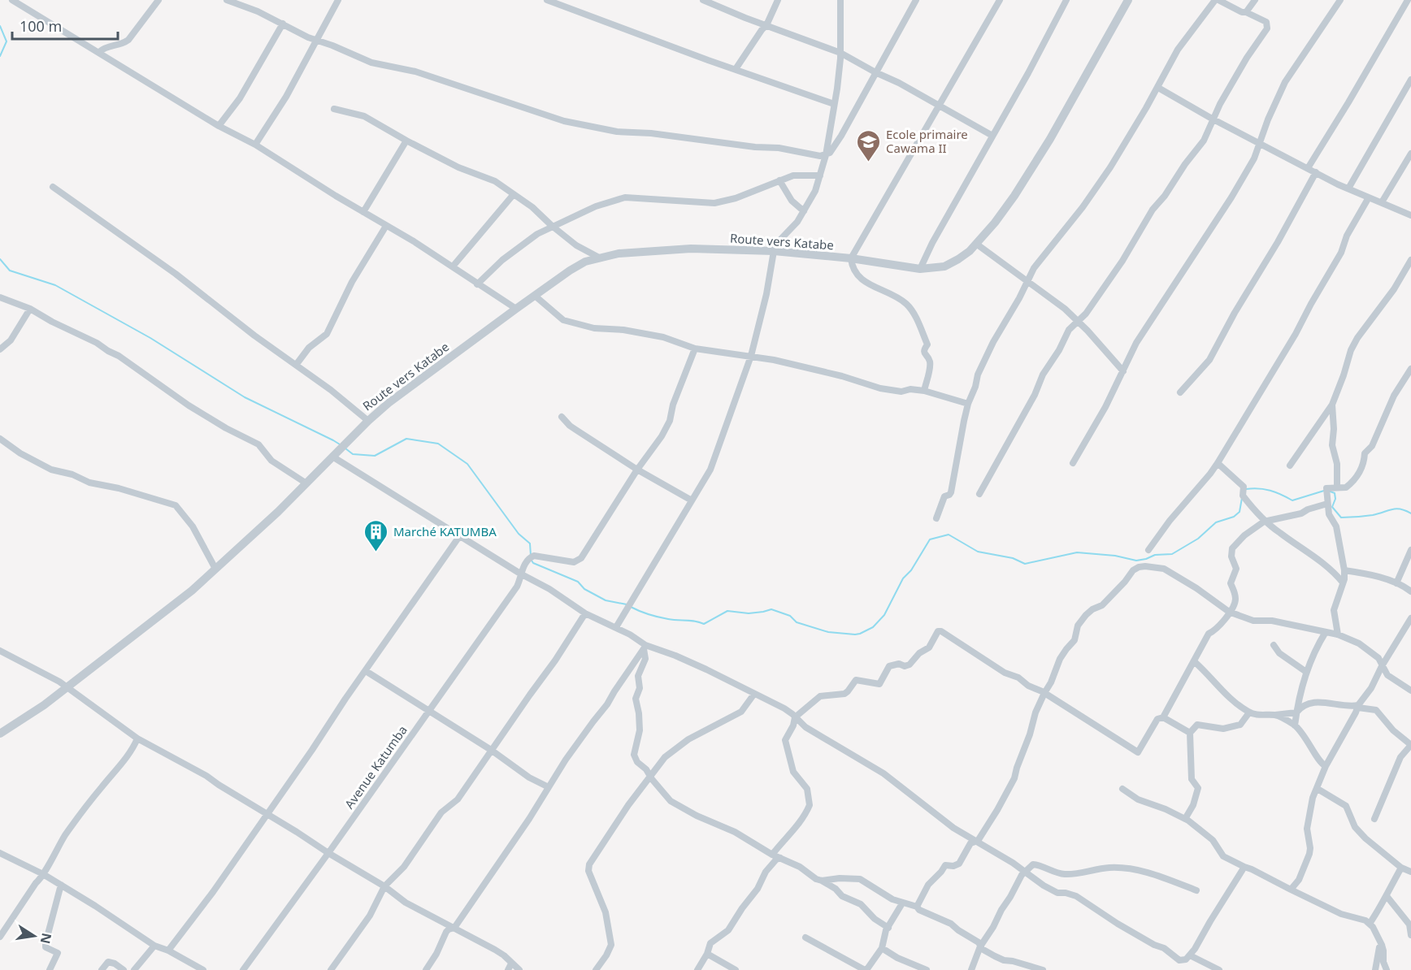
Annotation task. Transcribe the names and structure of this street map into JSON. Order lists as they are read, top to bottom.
{
  "streets": {
    "street": ["Route vers Katabe", "Avenue Katumba"]
  },
  "places": {
    "school or university": ["Ecole primaire Cawama II"],
    "building": ["Marché KATUMBA"]
  },
  "scale_bar": "100 m",
  "north": "right"
}
